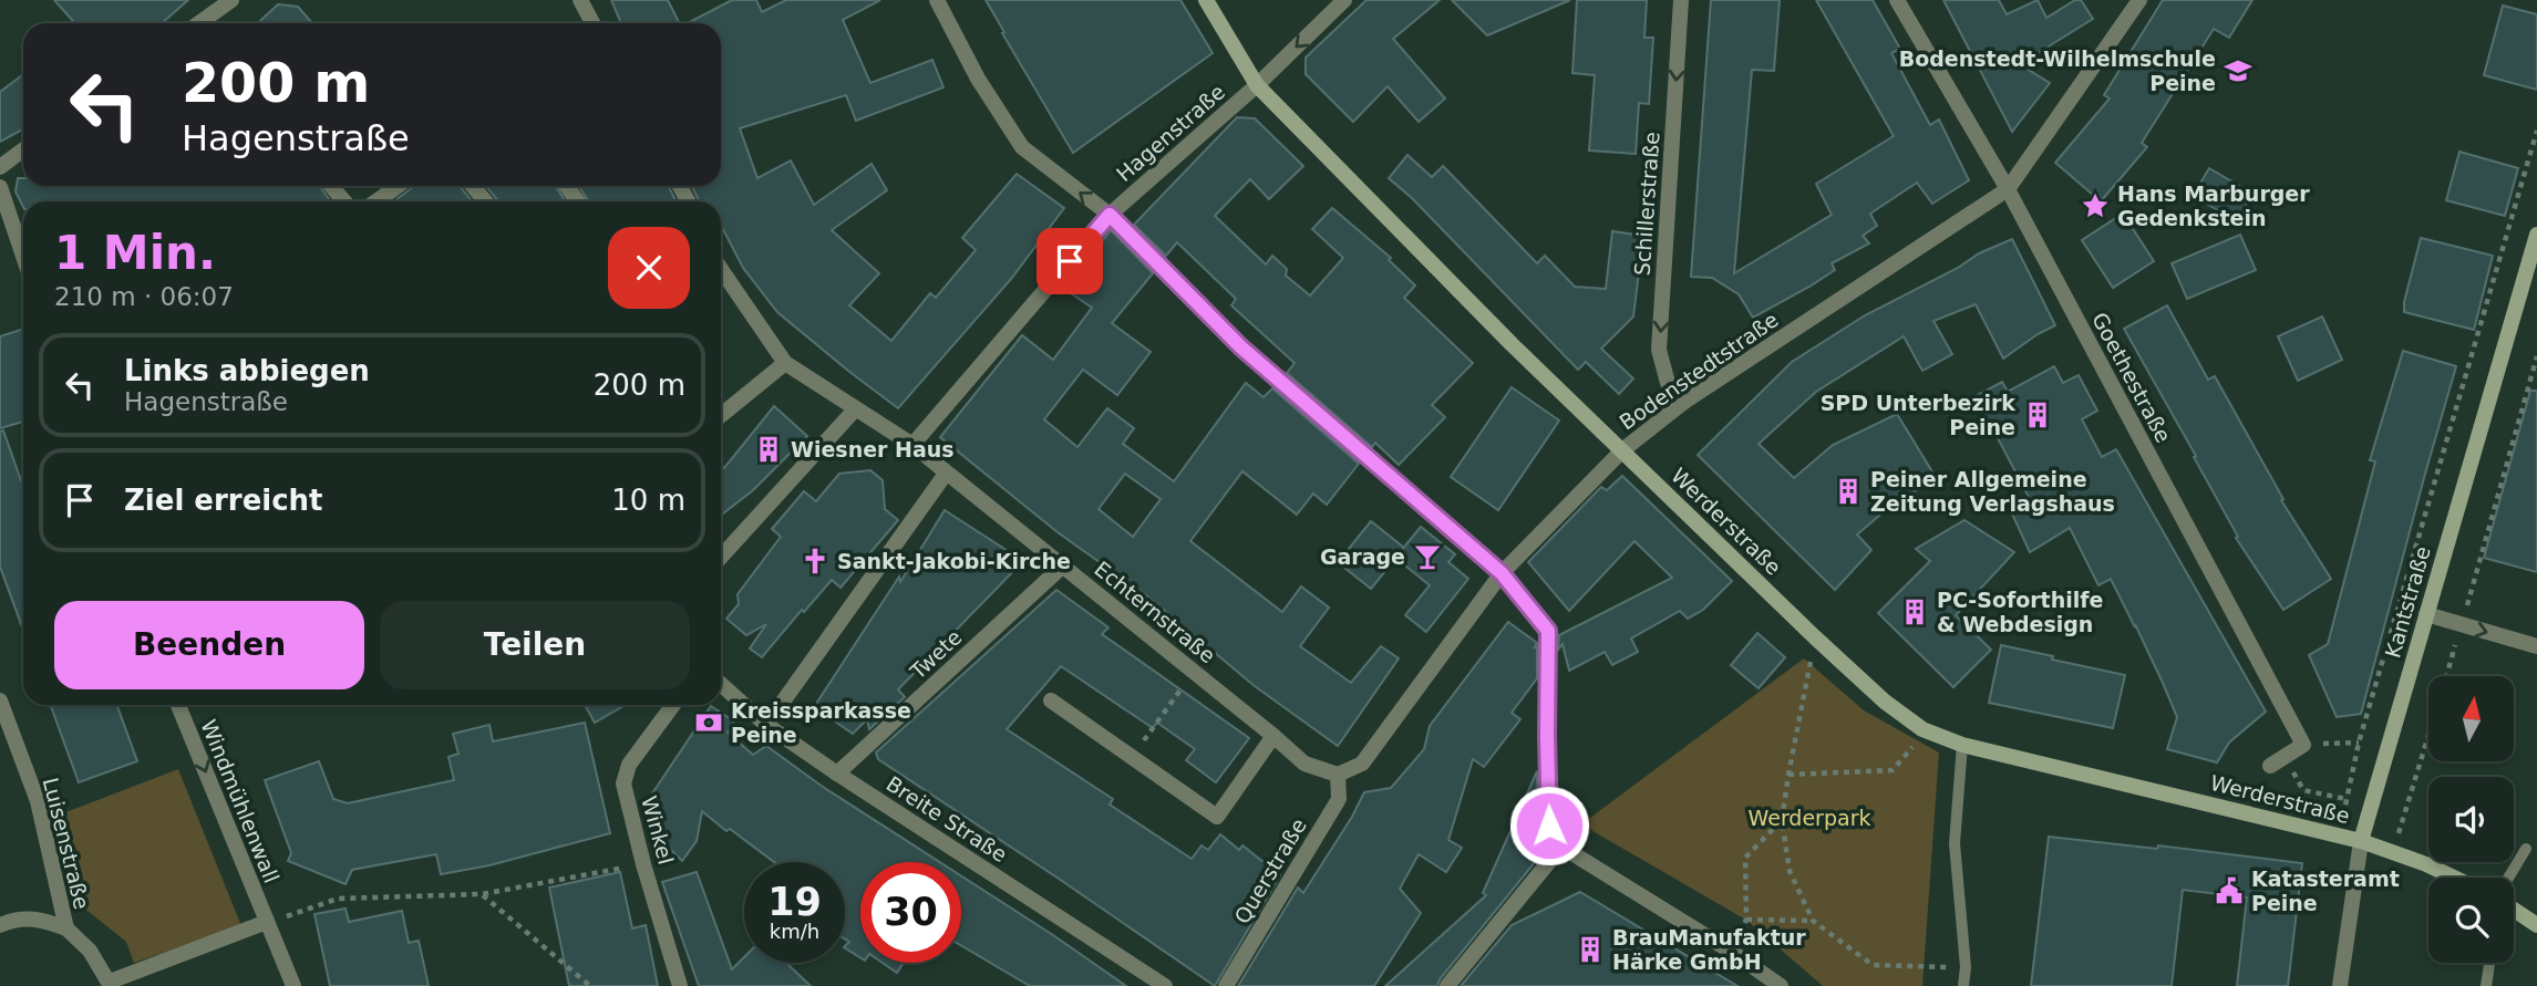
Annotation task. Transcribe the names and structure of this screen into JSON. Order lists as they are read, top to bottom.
{
  "streets": {
    "street": [
      "Hagenstraße",
      "Schillerstraße",
      "Bodenstedtstraße",
      "Goethestraße",
      "Werderstraße",
      "Kantstraße",
      "Echternstraße",
      "Twete",
      "Windmühlenwall",
      "Breite Straße",
      "Winkel",
      "Luisenstraße",
      "Querstraße"
    ]
  },
  "crossings": [
    ["Hagenstraße", "Werderstraße"],
    ["Hagenstraße", "Echternstraße"],
    ["Schillerstraße", "Bodenstedtstraße"],
    ["Bodenstedtstraße", "Goethestraße"],
    ["Bodenstedtstraße", "Werderstraße"],
    ["Bodenstedtstraße", "Echternstraße"],
    ["Bodenstedtstraße", "Querstraße"],
    ["Werderstraße", "Kantstraße"],
    ["Echternstraße", "Twete"],
    ["Echternstraße", "Querstraße"],
    ["Twete", "Breite Straße"]
  ],
  "one_way": ["Schillerstraße", "Windmühlenwall"],
  "parks": ["Werderpark"],
  "places": {
    "school or university": ["Bodenstedt-Wilhelmschule Peine"],
    "place": ["Hans Marburger Gedenkstein"],
    "building": [
      "SPD Unterbezirk Peine",
      "Wiesner Haus",
      "Peiner Allgemeine Zeitung Verlagshaus",
      "PC-Soforthilfe & Webdesign",
      "BrauManufaktur Härke GmbH"
    ],
    "bar": ["Garage"],
    "church": ["Sankt-Jakobi-Kirche"],
    "bank": ["Kreissparkasse Peine"],
    "public building": ["Katasteramt Peine"]
  },
  "north": "top",
  "page": {
    "turn": ["200 m", "Hagenstraße"],
    "heading": ["1 Min.", "210 m · 06:07"],
    "list": [
      {
        "name": "Links abbiegen",
        "note": "Hagenstraße",
        "value": "200 m"
      },
      {
        "name": "Ziel erreicht",
        "value": "10 m"
      }
    ],
    "buttons": ["Beenden", "Teilen"],
    "speed": "19 km/h",
    "limit": "30"
  }
}
